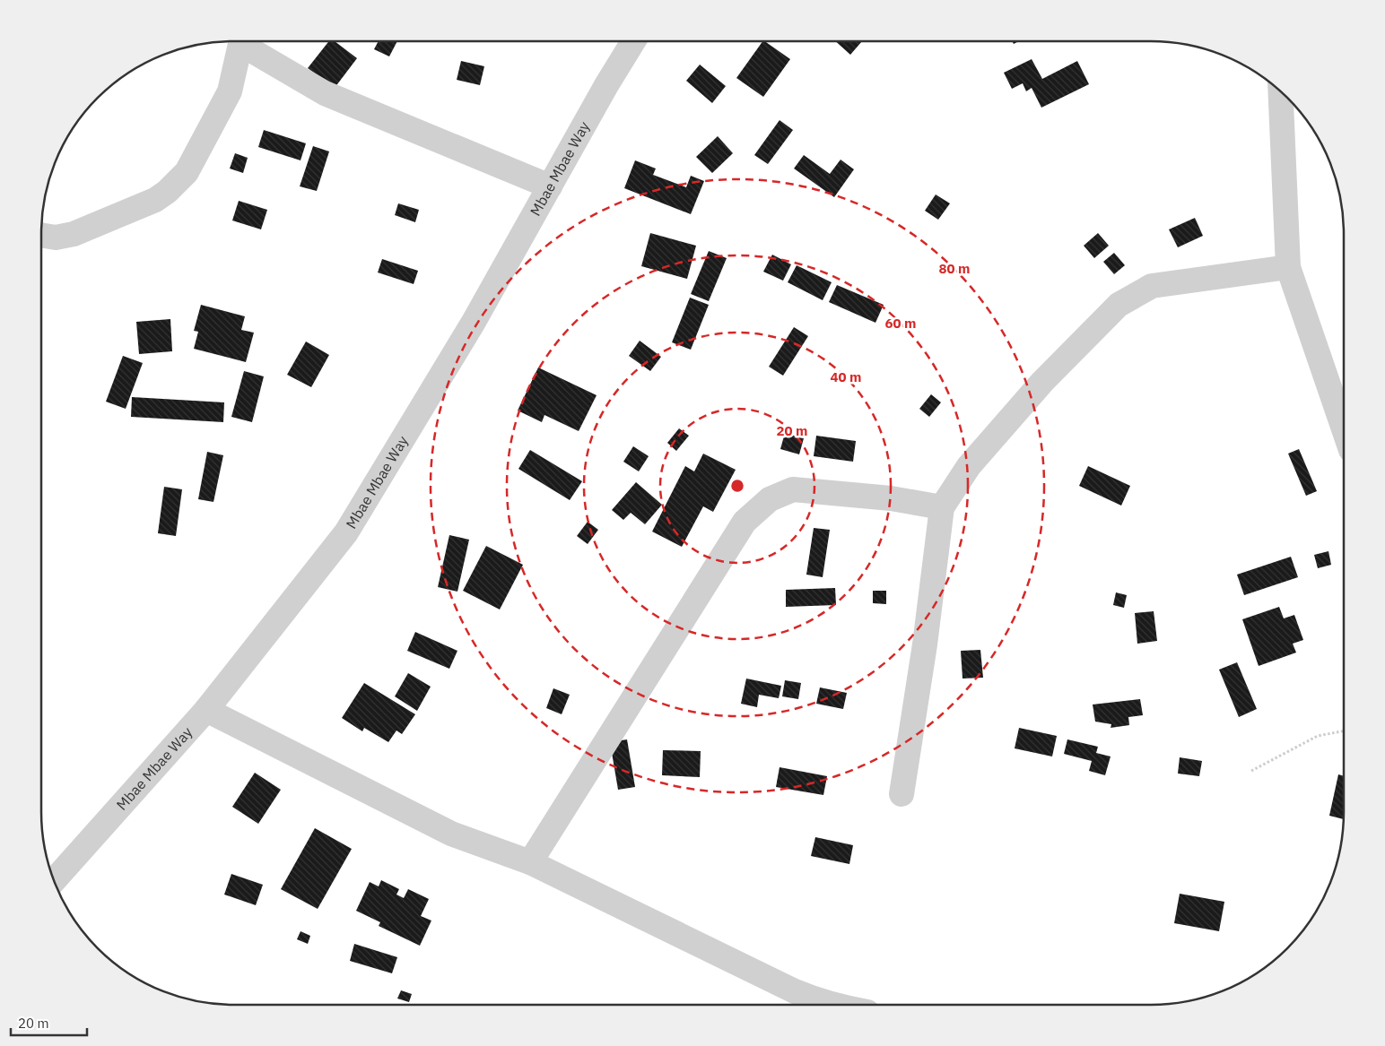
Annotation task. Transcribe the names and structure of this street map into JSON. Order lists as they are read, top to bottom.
{
  "streets": {
    "street": ["Mbae Mbae Way"]
  },
  "scale_bar": "20 m",
  "rings": [
    "80 m",
    "60 m",
    "40 m",
    "20 m"
  ]
}
